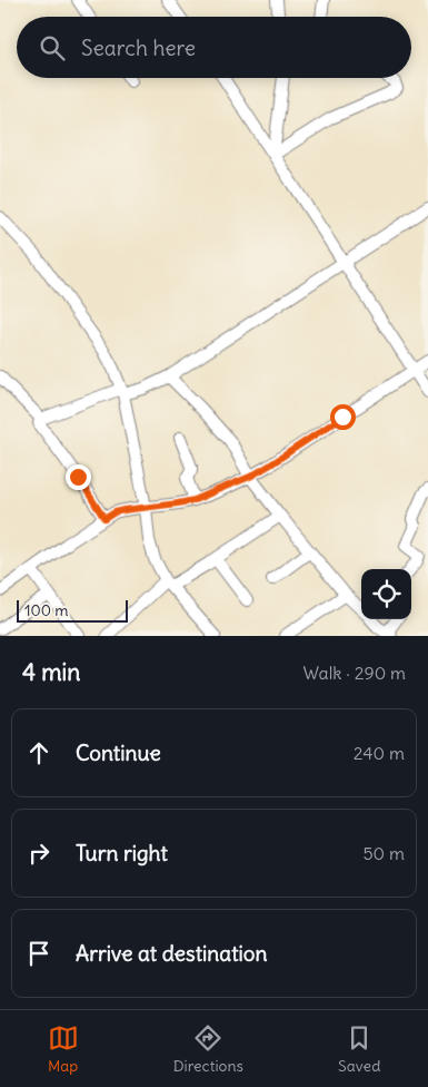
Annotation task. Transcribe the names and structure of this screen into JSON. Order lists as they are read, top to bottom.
{
  "scale_bar": "100 m",
  "page": {
    "search": "Search here",
    "scale": "100 m",
    "heading": ["4 min", "Walk · 290 m"],
    "list": [
      ["Continue", "240 m"],
      ["Turn right", "50 m"],
      "Arrive at destination"
    ],
    "nav": ["Map", "Directions", "Saved"]
  }
}
